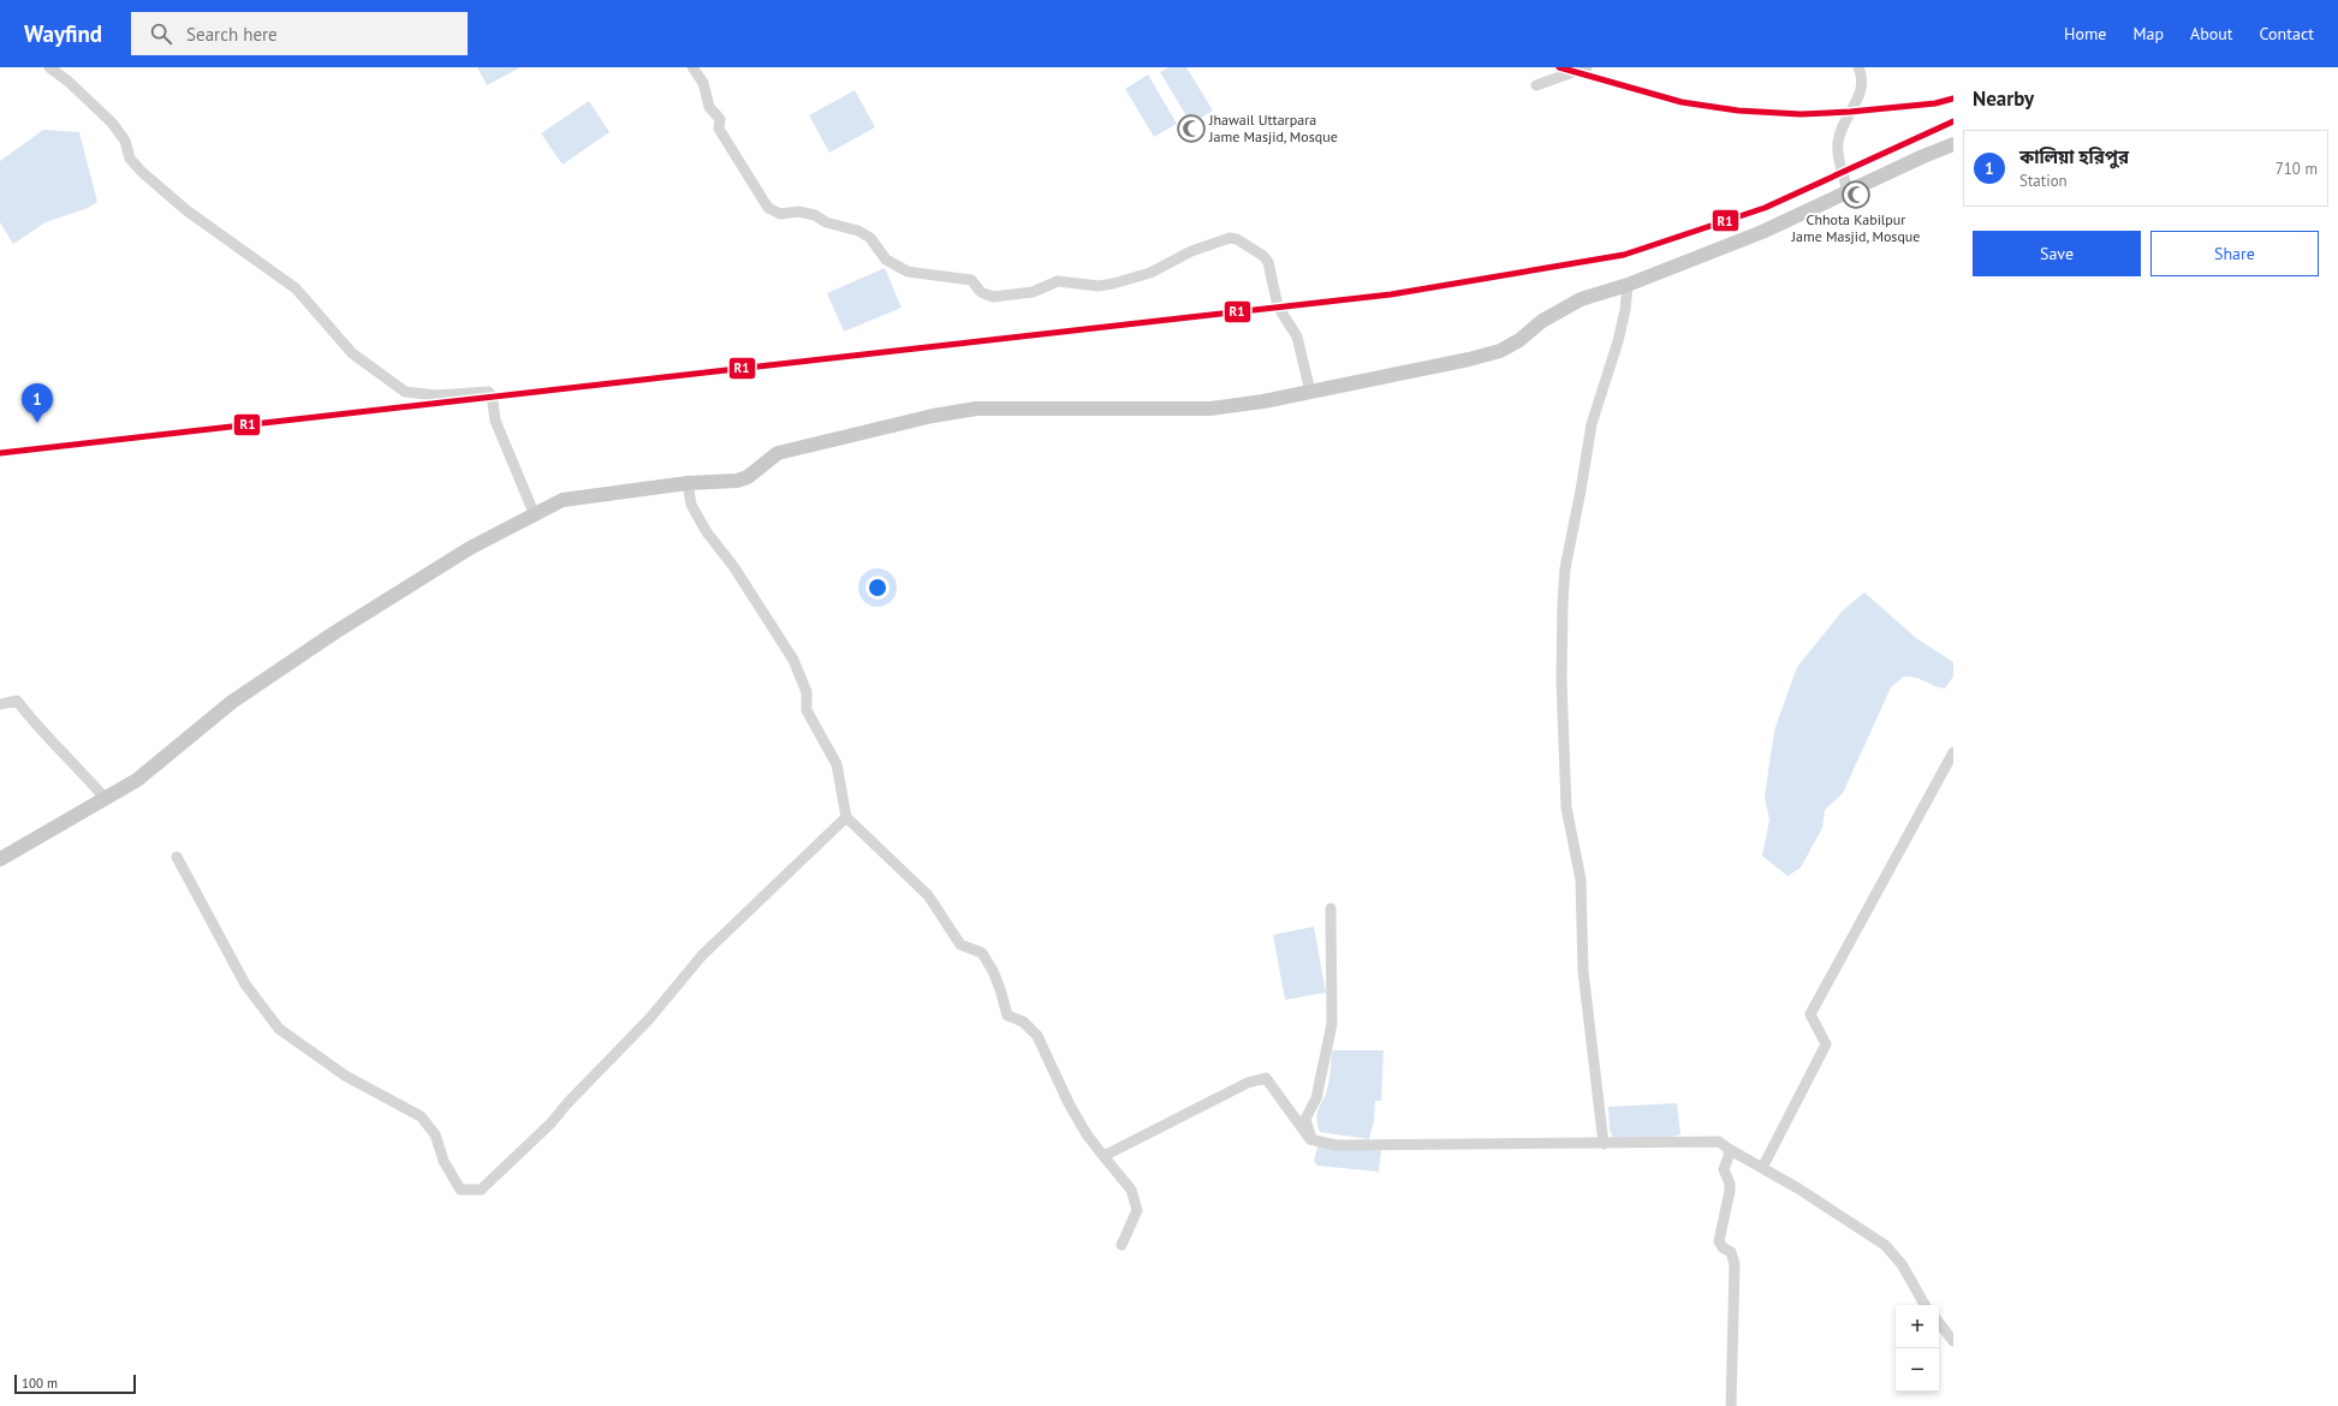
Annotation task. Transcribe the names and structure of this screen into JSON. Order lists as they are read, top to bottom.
{
  "places": {
    "mosque": ["Jhawail Uttarpara Jame Masjid, Mosque", "Chhota Kabilpur Jame Masjid, Mosque"]
  },
  "lines": ["transit line R1"],
  "scale_bar": "100 m",
  "page": {
    "header": "Wayfind",
    "search": "Search here",
    "nav": [
      "Home",
      "Map",
      "About",
      "Contact"
    ],
    "heading": "Nearby",
    "list": [
      {
        "mark": "1",
        "name": "কালিয়া হরিপুর",
        "note": "Station",
        "value": "710 m"
      }
    ],
    "buttons": ["Save", "Share"],
    "pins": "1",
    "map_buttons": ["+", "−"],
    "scale": "100 m"
  }
}
